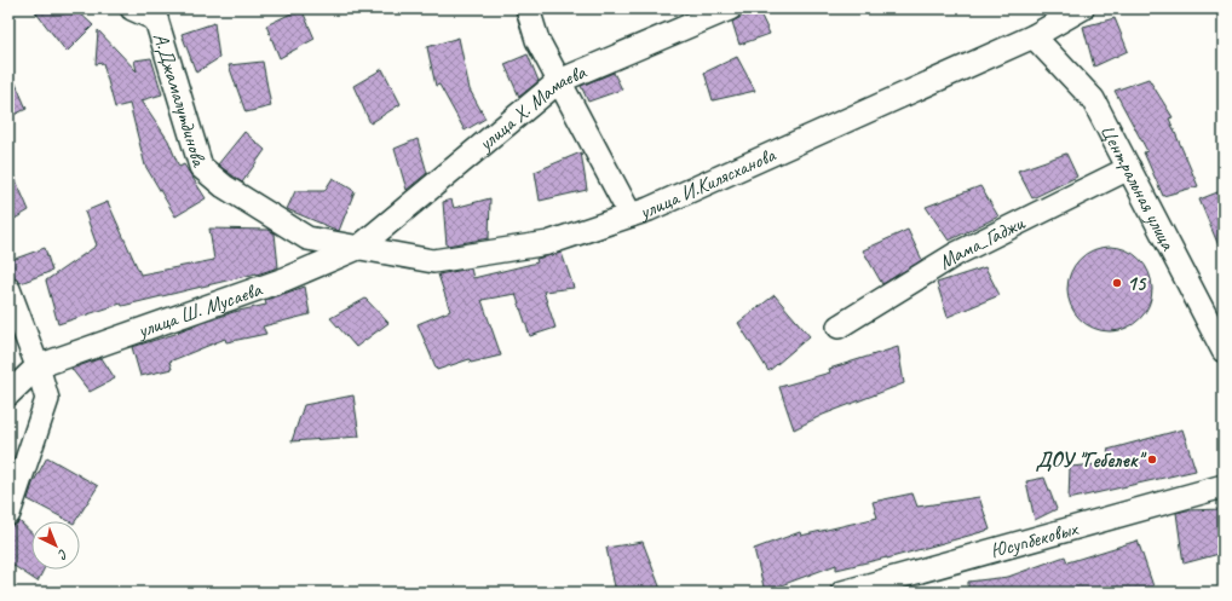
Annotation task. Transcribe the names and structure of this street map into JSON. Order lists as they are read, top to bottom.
{
  "streets": {
    "street": [
      "А.Джамалутдинова",
      "улица Х. Мамаева",
      "улица И.Килясханова",
      "Центральная улица",
      "Мама_Гаджи",
      "улица Ш. Мусаева",
      "Юсупбековых"
    ]
  },
  "crossings": [
    ["А.Джамалутдинова", "улица И.Килясханова"],
    ["улица Х. Мамаева", "улица И.Килясханова"],
    ["улица Х. Мамаева", "улица Ш. Мусаева"],
    ["улица И.Килясханова", "Центральная улица"],
    ["улица И.Килясханова", "улица Ш. Мусаева"],
    ["Центральная улица", "Мама_Гаджи"]
  ],
  "places": ["15", "ДОУ \"Гебелек\""],
  "north": "bottom right"
}
